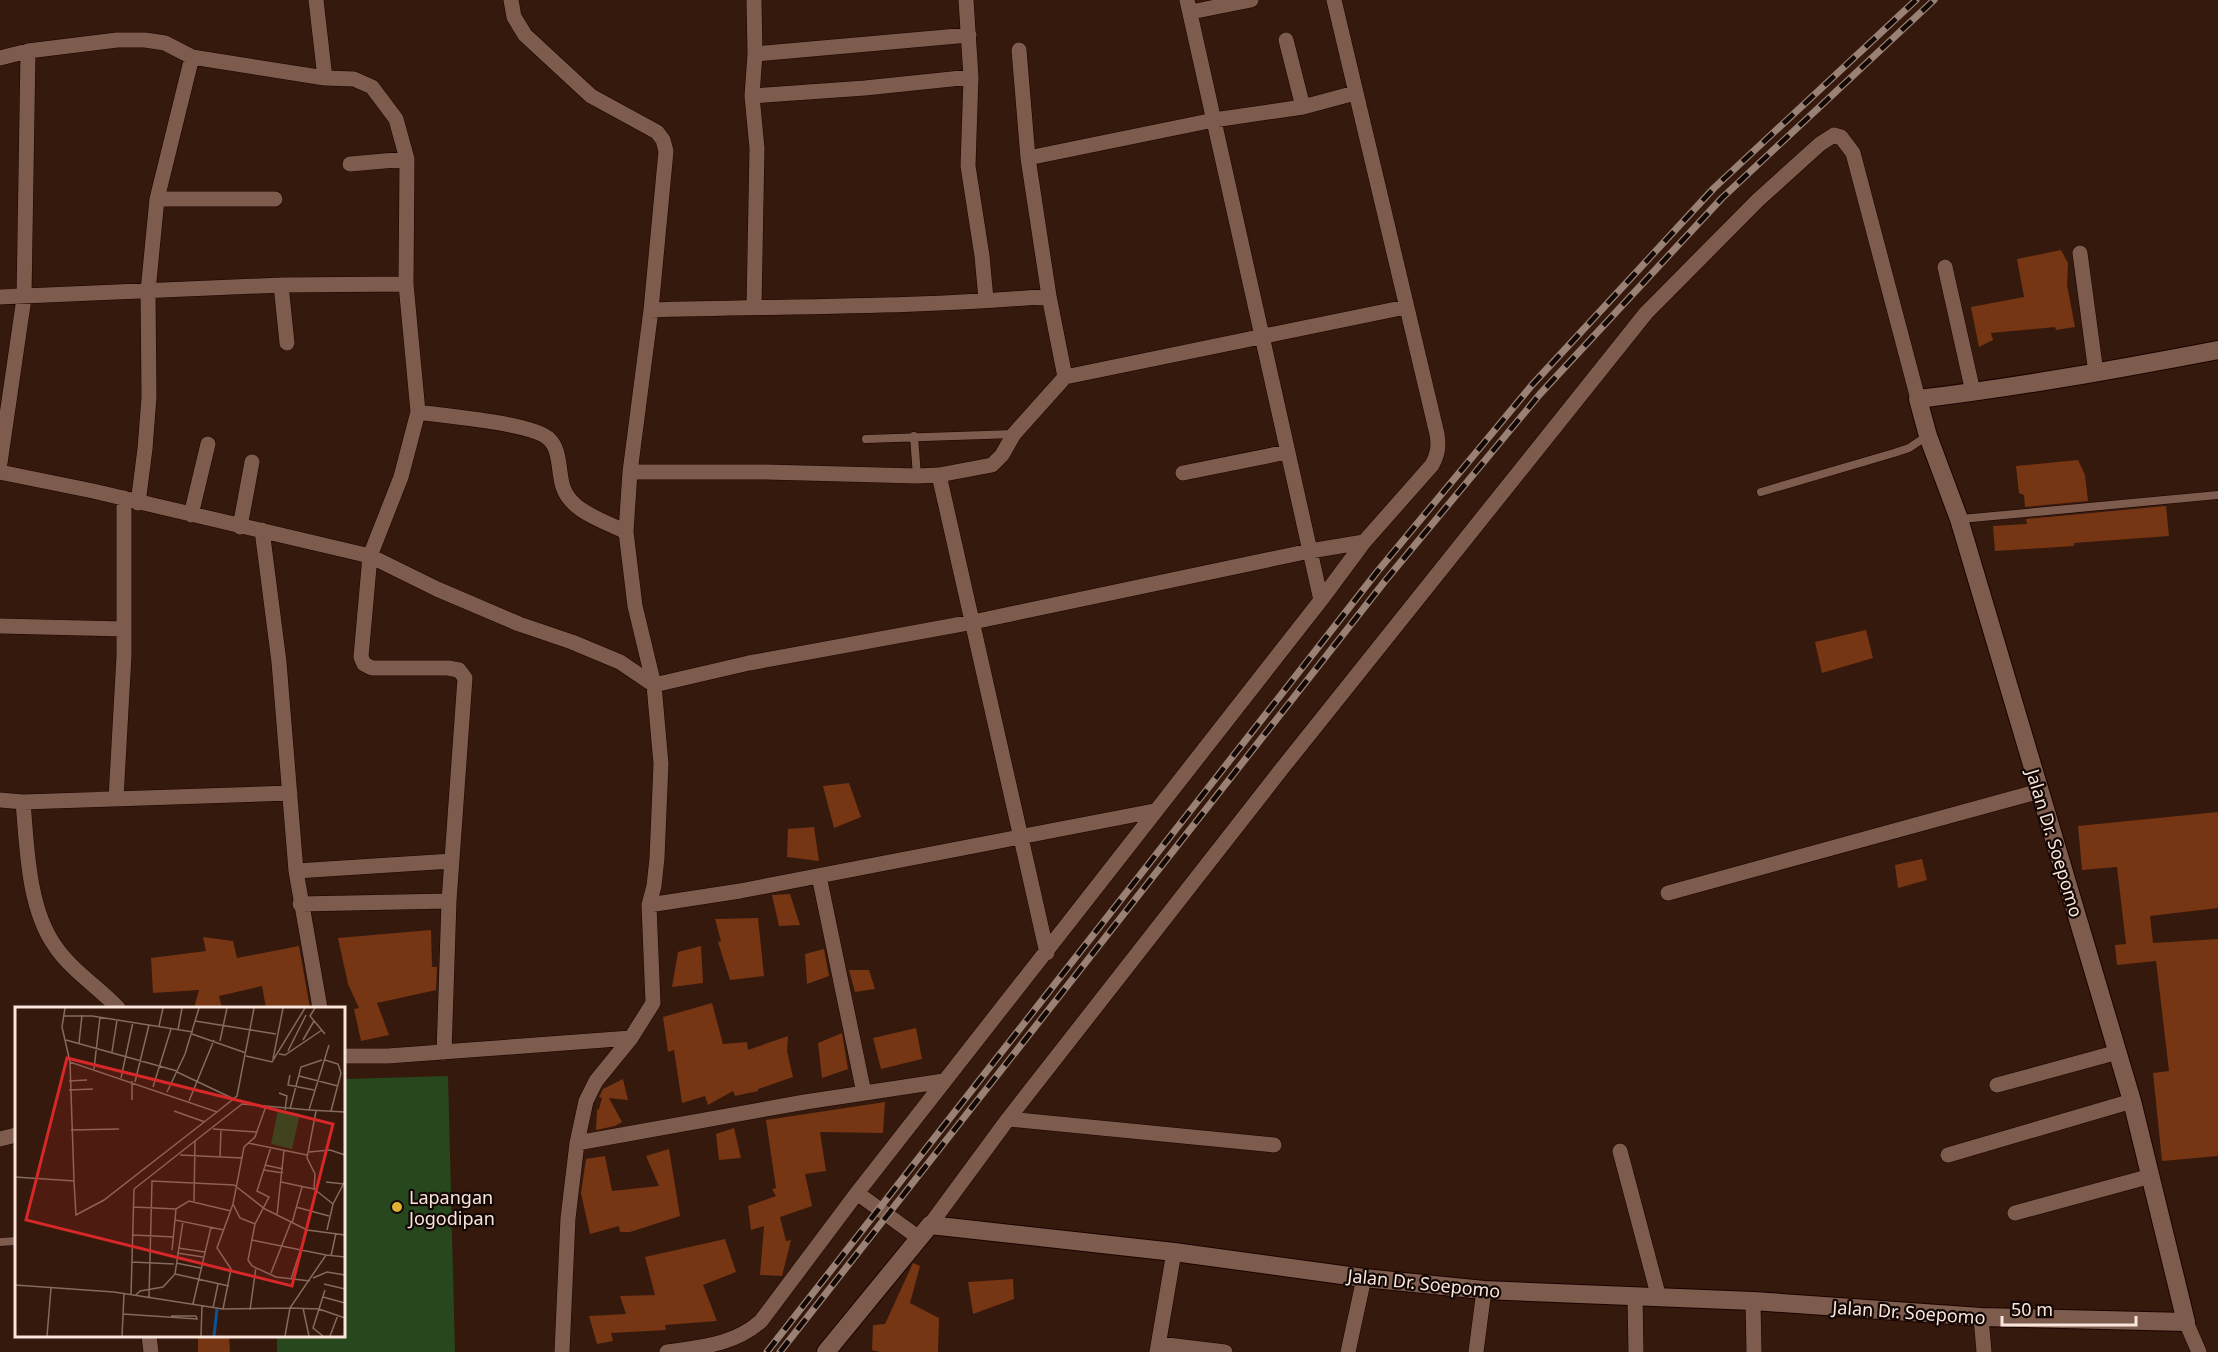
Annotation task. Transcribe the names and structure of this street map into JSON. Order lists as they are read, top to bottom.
{
  "streets": {
    "street": ["Jalan Dr. Soepomo"]
  },
  "places": ["Lapangan Jogodipan"],
  "scale_bar": "50 m"
}
